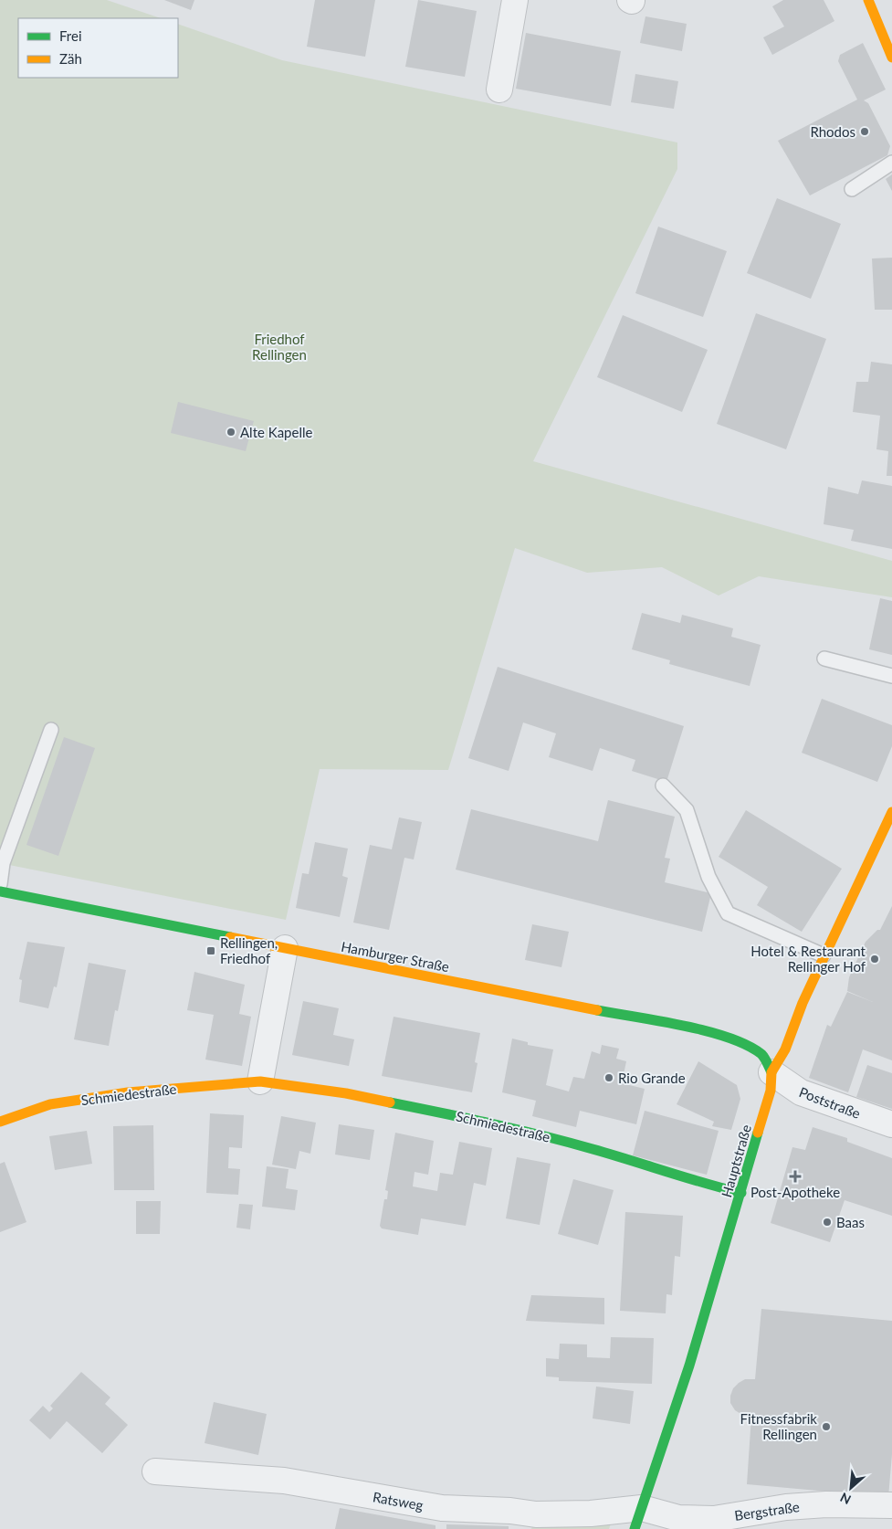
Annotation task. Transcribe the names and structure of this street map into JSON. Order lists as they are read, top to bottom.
{
  "streets": {
    "main road": ["Hamburger Straße", "Schmiedestraße", "Hauptstraße"],
    "street": ["Poststraße", "Ratsweg", "Bergstraße"]
  },
  "crossings": [
    ["Hamburger Straße", "Poststraße"],
    ["Hamburger Straße", "Hauptstraße"],
    ["Schmiedestraße", "Hauptstraße"],
    ["Poststraße", "Hauptstraße"],
    ["Hauptstraße", "Ratsweg"],
    ["Hauptstraße", "Bergstraße"],
    ["Ratsweg", "Bergstraße"]
  ],
  "parks": ["Friedhof Rellingen"],
  "places": {
    "other": [
      "Rhodos",
      "Alte Kapelle",
      "Hotel & Restaurant Rellinger Hof",
      "Rio Grande",
      "Baas",
      "Fitnessfabrik Rellingen"
    ],
    "transit": ["Rellingen, Friedhof"],
    "health": ["Post-Apotheke"]
  },
  "legend": ["Frei", "Zäh"],
  "north": "bottom left"
}
